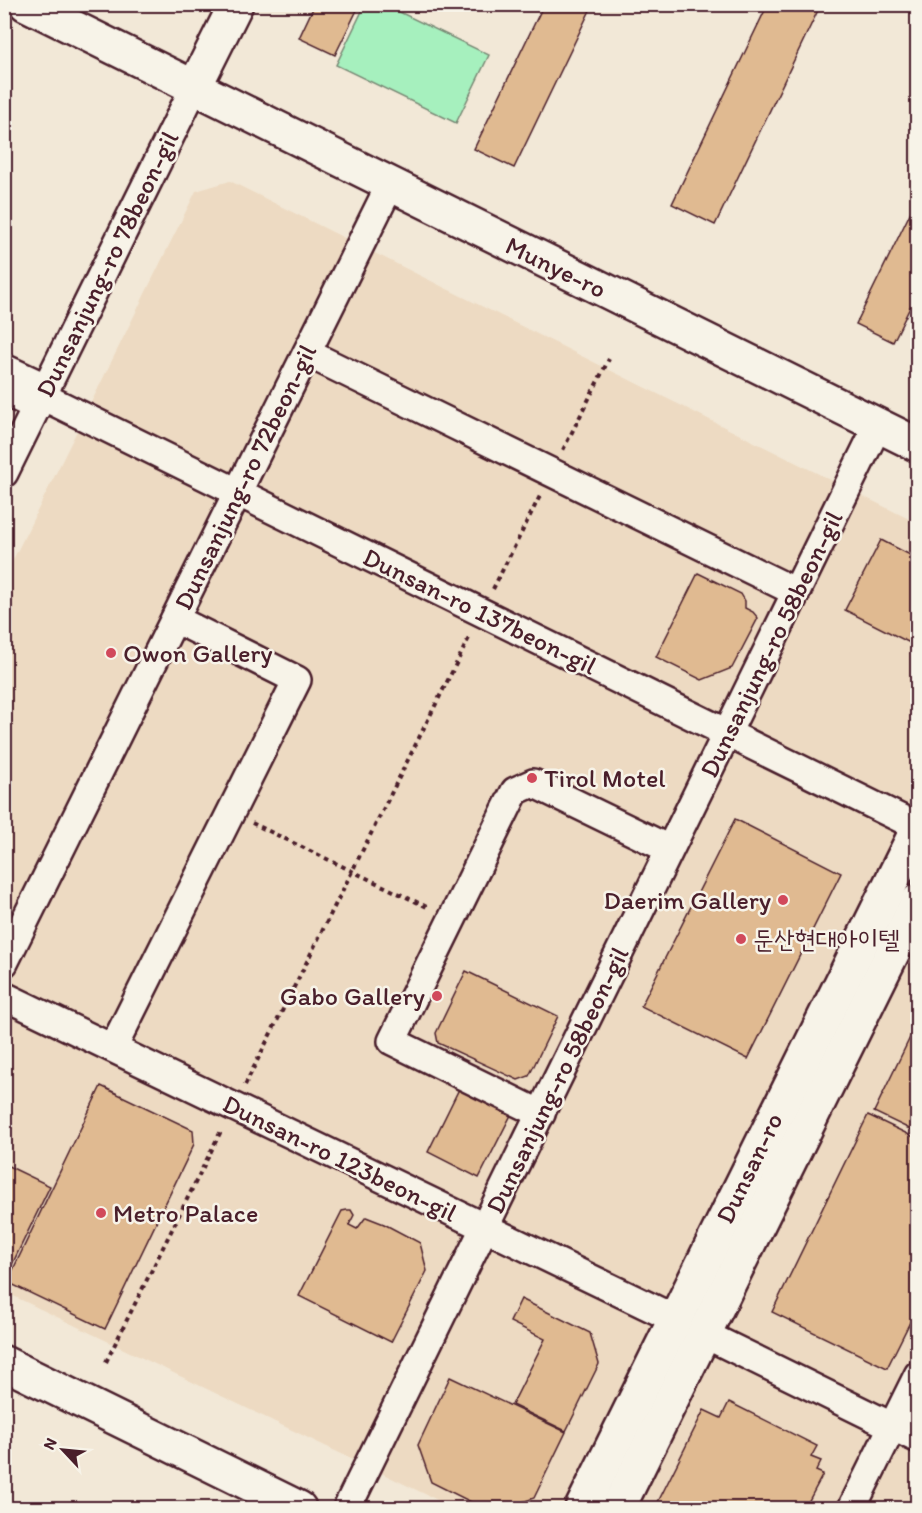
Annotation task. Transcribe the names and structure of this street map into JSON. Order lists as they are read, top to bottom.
{
  "streets": {
    "main road": ["Munye-ro", "Dunsan-ro"],
    "street": [
      "Dunsanjung-ro 78beon-gil",
      "Dunsanjung-ro 72beon-gil",
      "Dunsan-ro 137beon-gil",
      "Dunsanjung-ro 58beon-gil",
      "Dunsan-ro 123beon-gil"
    ]
  },
  "crossings": [
    ["Dunsanjung-ro 78beon-gil", "Munye-ro"],
    ["Dunsanjung-ro 78beon-gil", "Dunsan-ro 137beon-gil"],
    ["Munye-ro", "Dunsanjung-ro 72beon-gil"],
    ["Munye-ro", "Dunsanjung-ro 58beon-gil"],
    ["Dunsanjung-ro 72beon-gil", "Dunsan-ro 137beon-gil"],
    ["Dunsan-ro 137beon-gil", "Dunsanjung-ro 58beon-gil"],
    ["Dunsan-ro 137beon-gil", "Dunsan-ro"],
    ["Dunsanjung-ro 58beon-gil", "Dunsan-ro 123beon-gil"],
    ["Dunsan-ro 123beon-gil", "Dunsan-ro"]
  ],
  "places": [
    "Owon Gallery",
    "Tirol Motel",
    "Daerim Gallery",
    "둔산현대아이텔",
    "Gabo Gallery",
    "Metro Palace"
  ],
  "north": "top left"
}
